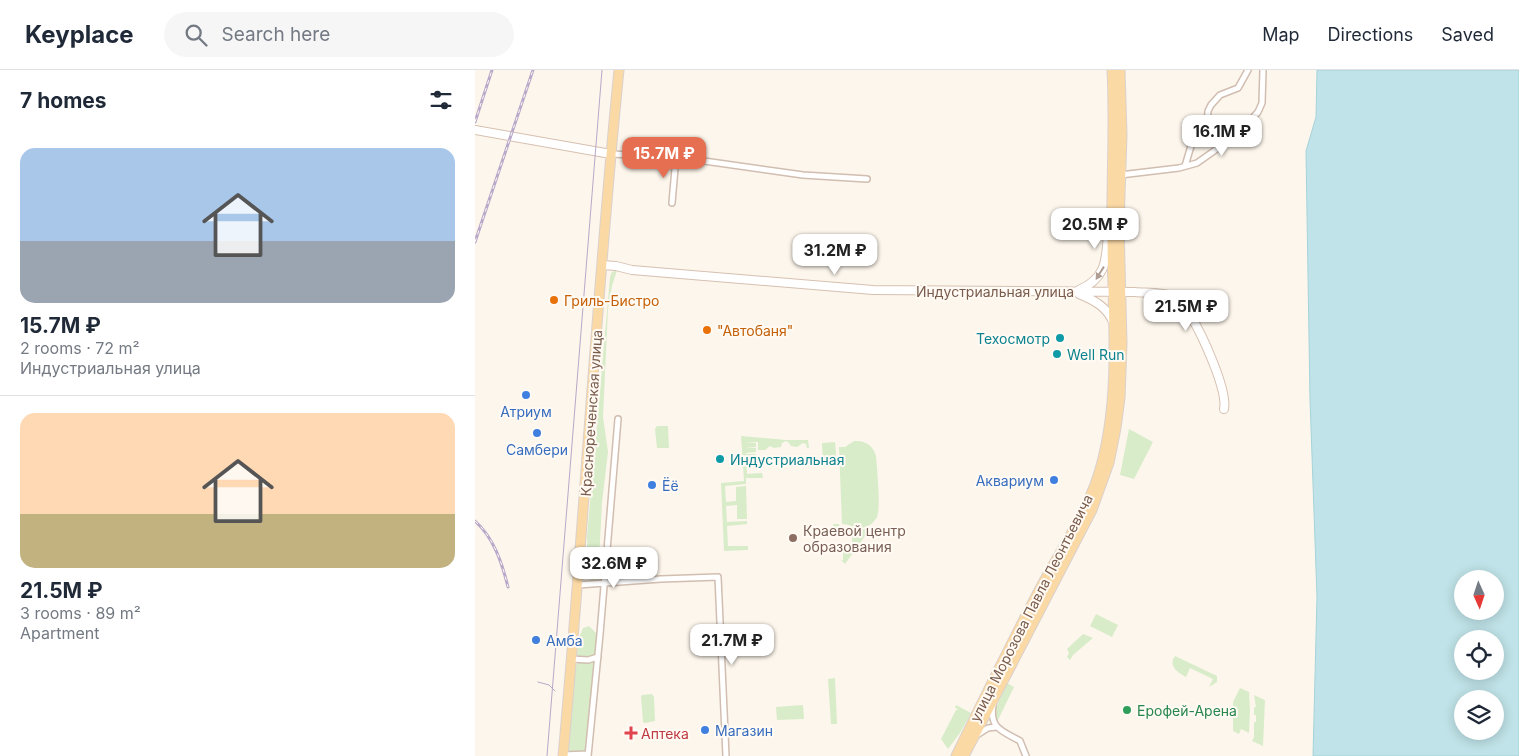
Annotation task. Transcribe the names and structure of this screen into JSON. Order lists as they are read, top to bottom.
{
  "streets": {
    "main road": ["Индустриальная улица", "Краснореченская улица", "улица Морозова Павла Леонтьевича"]
  },
  "crossings": [
    ["Индустриальная улица", "Краснореченская улица"],
    ["Индустриальная улица", "улица Морозова Павла Леонтьевича"]
  ],
  "places": {
    "other": [
      "Гриль-Бистро",
      "\"Автобаня\"",
      "Техосмотр",
      "Well Run",
      "Атриум",
      "Самбери",
      "Индустриальная",
      "Аквариум",
      "Ёё",
      "Краевой центр образования",
      "Амба",
      "Ерофей-Арена",
      "Магазин"
    ],
    "health": ["Аптека"]
  },
  "north": "bottom",
  "page": {
    "header": "Keyplace",
    "search": "Search here",
    "nav": ["Map", "Directions", "Saved"],
    "heading": "7 homes",
    "price": [
      "16.1M ₽",
      "15.7M ₽",
      "20.5M ₽",
      "31.2M ₽",
      "21.5M ₽",
      "32.6M ₽",
      "21.7M ₽"
    ],
    "list": [
      {
        "name": "15.7M ₽",
        "note": "2 rooms · 72 m² · Индустриальная улица"
      },
      {
        "name": "21.5M ₽",
        "note": "3 rooms · 89 m² · Apartment"
      }
    ]
  }
}
